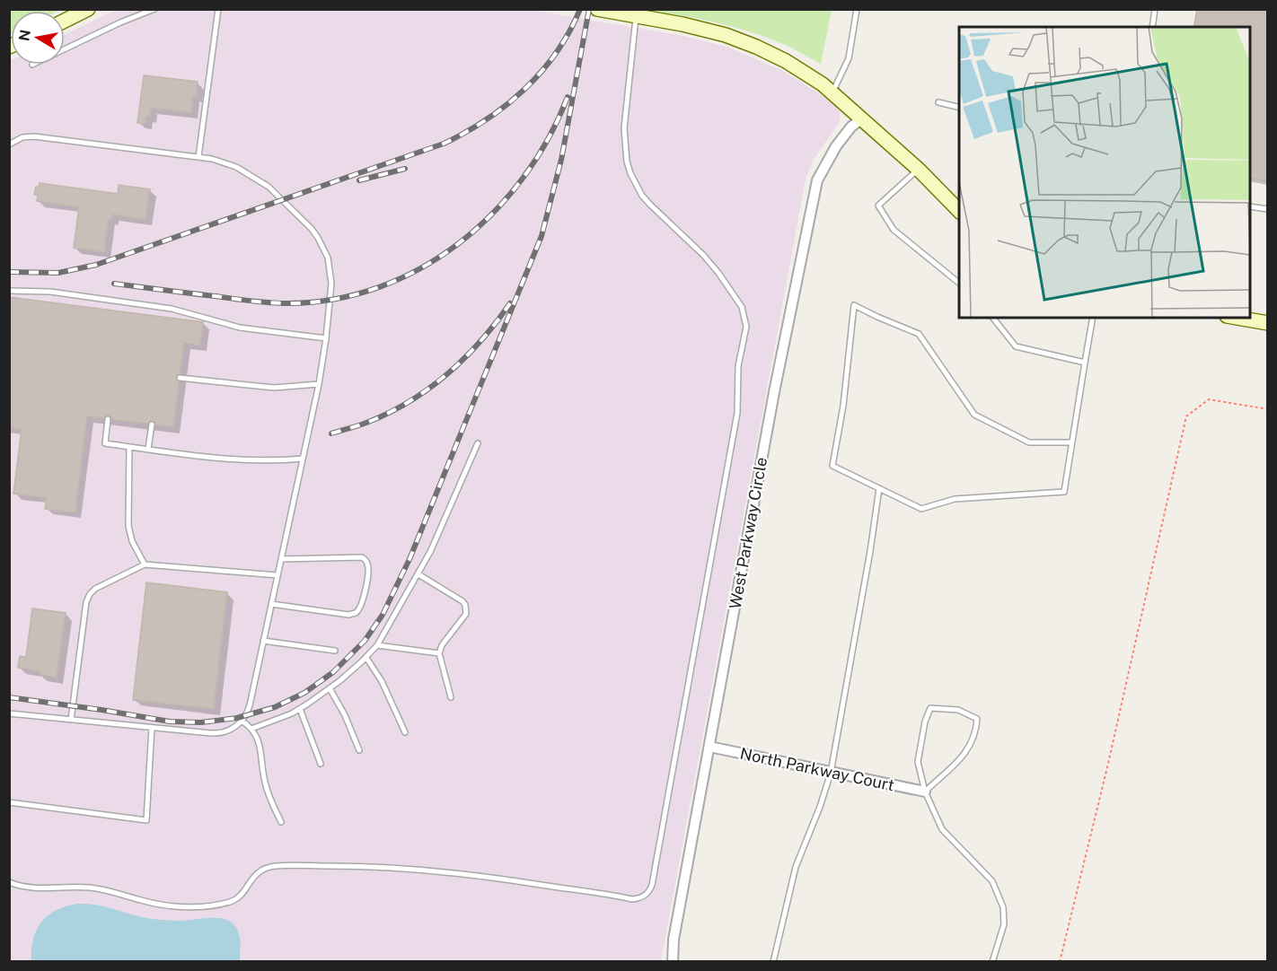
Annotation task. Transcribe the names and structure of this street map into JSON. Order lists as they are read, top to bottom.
{
  "streets": {
    "street": ["West Parkway Circle", "North Parkway Court"]
  },
  "crossings": [
    ["West Parkway Circle", "North Parkway Court"]
  ],
  "north": "left"
}
